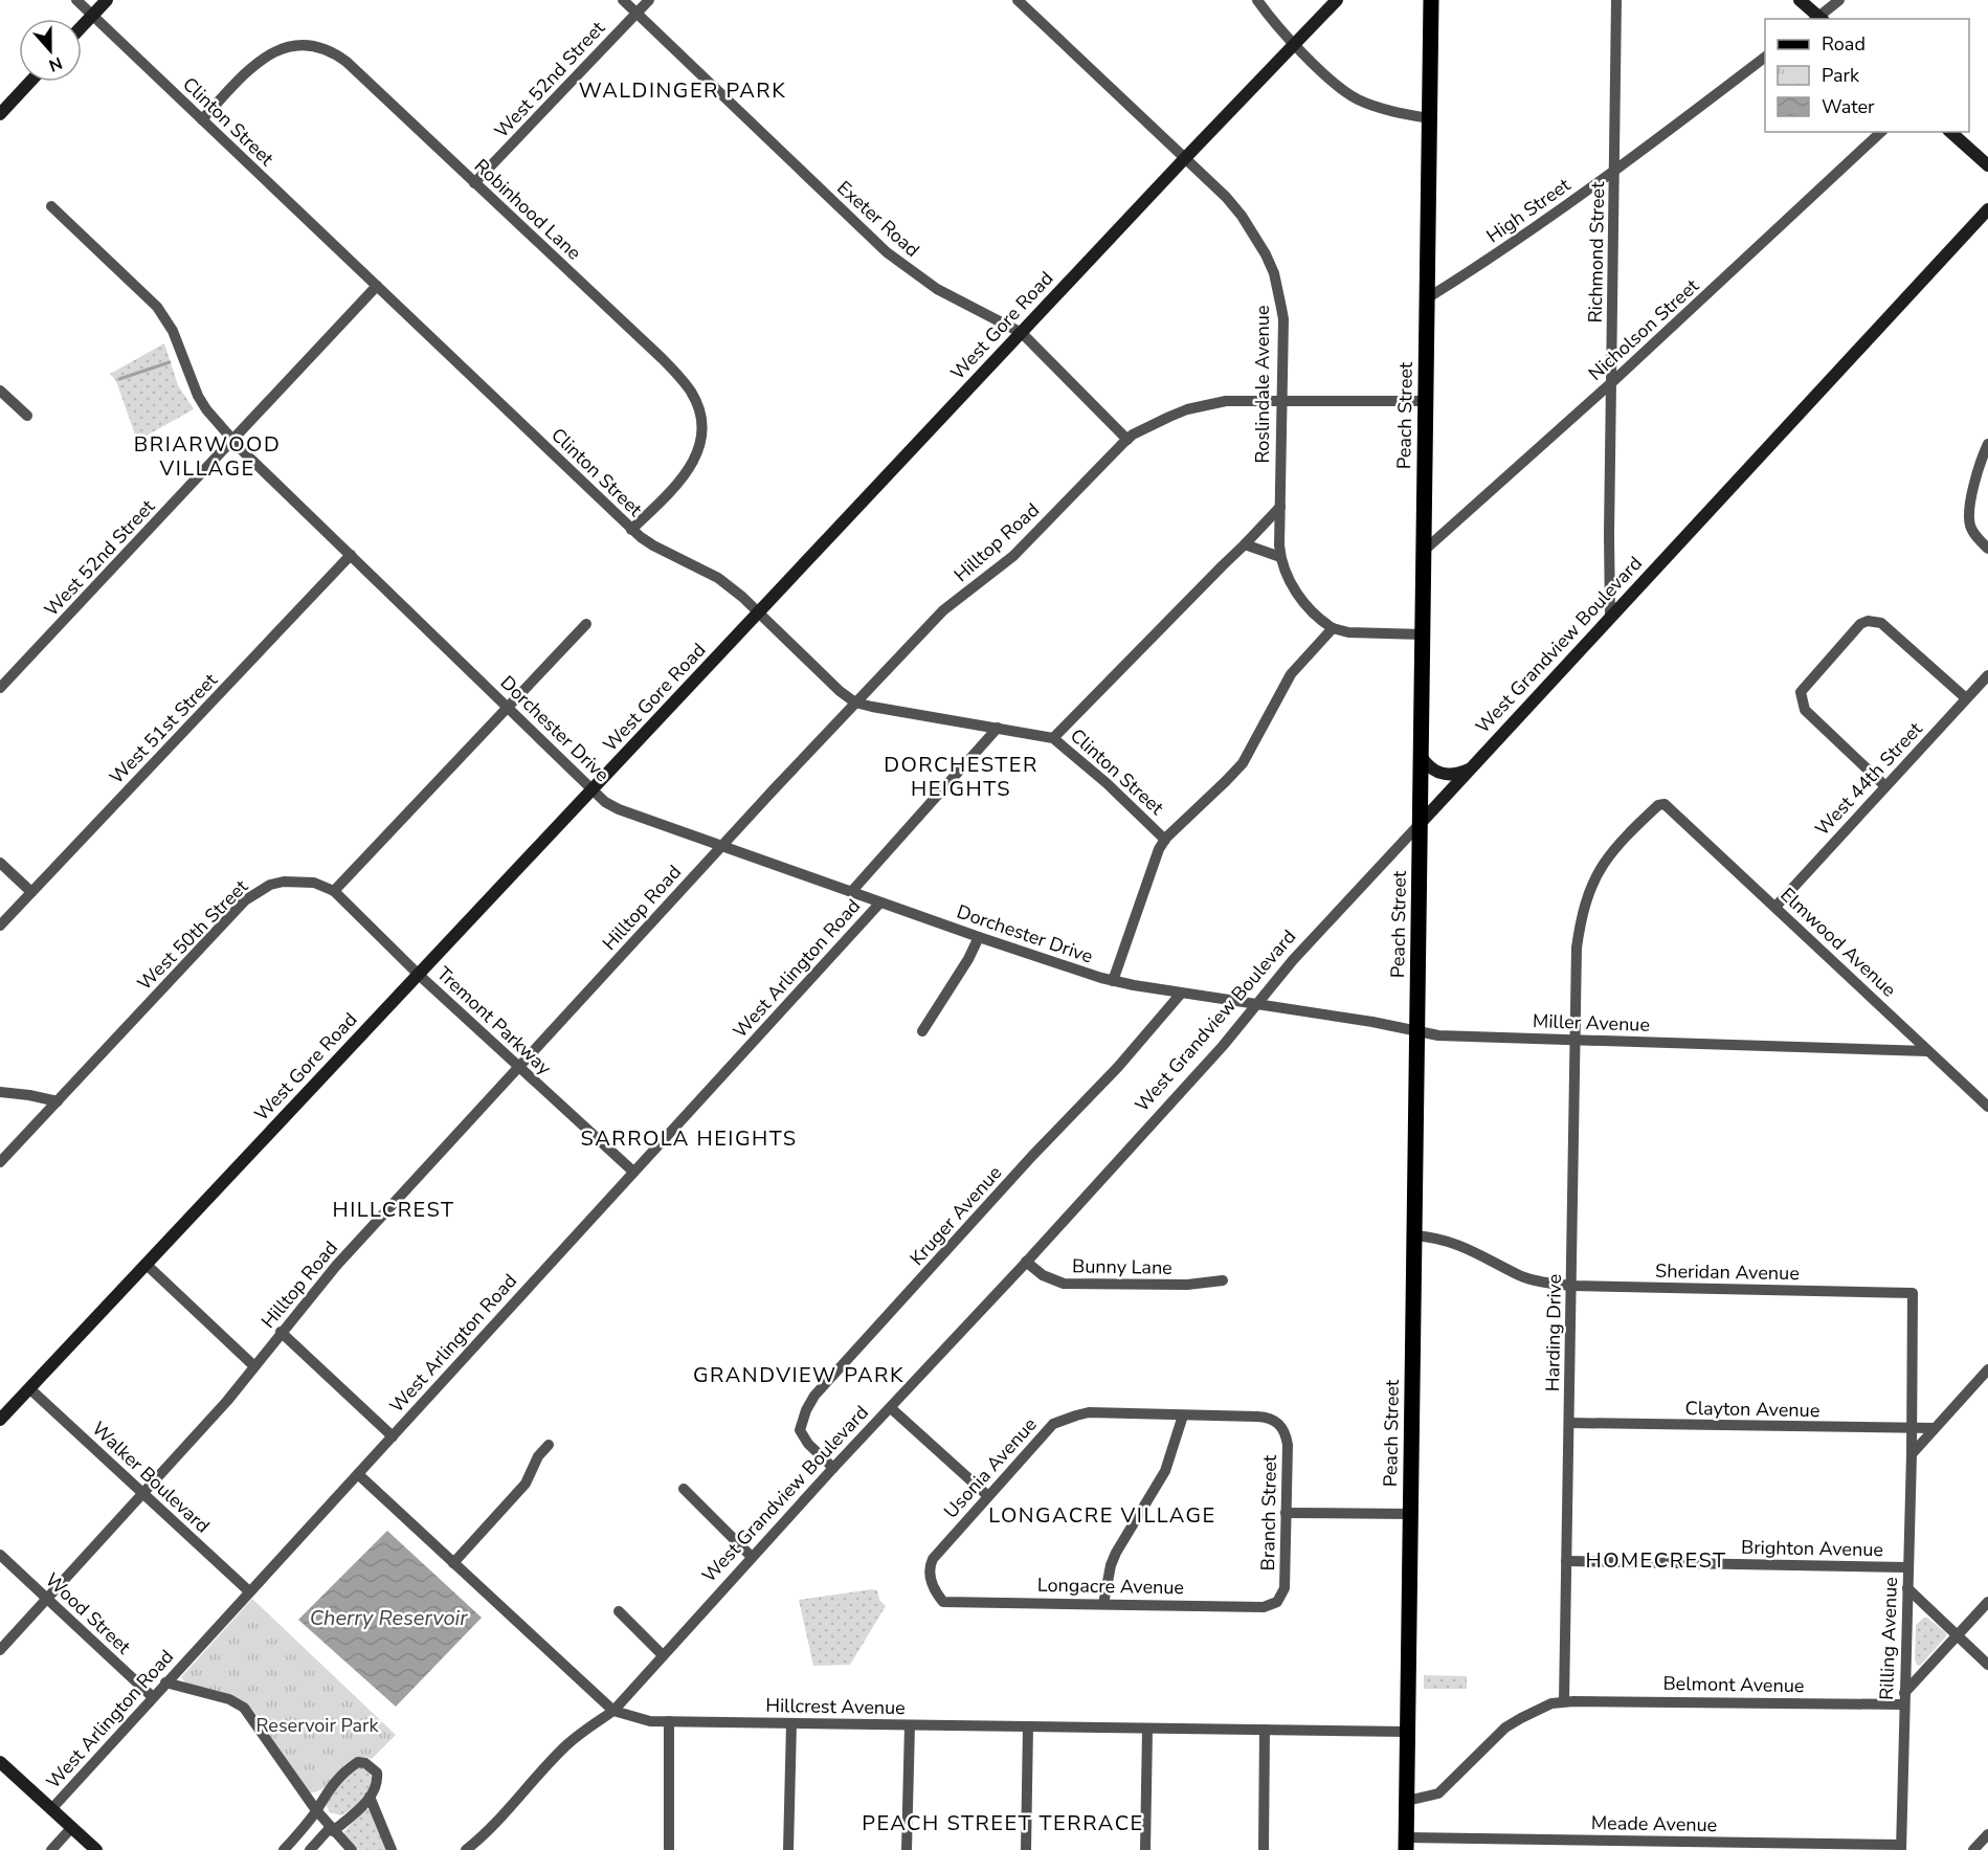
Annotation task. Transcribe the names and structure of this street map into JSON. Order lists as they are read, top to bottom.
{
  "streets": {
    "main road": ["Peach Street"],
    "street": [
      "West 52nd Street",
      "Clinton Street",
      "Robinhood Lane",
      "High Street",
      "Exeter Road",
      "Richmond Street",
      "West Gore Road",
      "Nicholson Street",
      "Roslindale Avenue",
      "Hilltop Road",
      "West Grandview Boulevard",
      "West 51st Street",
      "Dorchester Drive",
      "West 44th Street",
      "West 50th Street",
      "Elmwood Avenue",
      "West Arlington Road",
      "Tremont Parkway",
      "Miller Avenue",
      "Kruger Avenue",
      "Bunny Lane",
      "Sheridan Avenue",
      "Harding Drive",
      "Clayton Avenue",
      "Usonia Avenue",
      "Walker Boulevard",
      "Branch Street",
      "Brighton Avenue",
      "Longacre Avenue",
      "Wood Street",
      "Rilling Avenue",
      "Belmont Avenue",
      "Hillcrest Avenue",
      "Meade Avenue"
    ]
  },
  "crossings": [
    ["West 52nd Street", "Clinton Street"],
    ["West 52nd Street", "Robinhood Lane"],
    ["West 52nd Street", "Exeter Road"],
    ["West 52nd Street", "Dorchester Drive"],
    ["Clinton Street", "Robinhood Lane"],
    ["Clinton Street", "West Gore Road"],
    ["Clinton Street", "Hilltop Road"],
    ["Clinton Street", "West Arlington Road"],
    ["High Street", "Richmond Street"],
    ["High Street", "Peach Street"],
    ["Exeter Road", "West Gore Road"],
    ["Exeter Road", "Hilltop Road"],
    ["Richmond Street", "Nicholson Street"],
    ["Richmond Street", "West Grandview Boulevard"],
    ["West Gore Road", "Roslindale Avenue"],
    ["West Gore Road", "Dorchester Drive"],
    ["West Gore Road", "Tremont Parkway"],
    ["West Gore Road", "Walker Boulevard"],
    ["Nicholson Street", "Peach Street"],
    ["Roslindale Avenue", "Hilltop Road"],
    ["Peach Street", "Hilltop Road"],
    ["Peach Street", "West Grandview Boulevard"],
    ["Peach Street", "Miller Avenue"],
    ["Peach Street", "Sheridan Avenue"],
    ["Peach Street", "Hillcrest Avenue"],
    ["Peach Street", "Meade Avenue"],
    ["Hilltop Road", "Dorchester Drive"],
    ["Hilltop Road", "Tremont Parkway"],
    ["Hilltop Road", "Walker Boulevard"],
    ["Hilltop Road", "Wood Street"],
    ["West Grandview Boulevard", "Dorchester Drive"],
    ["West Grandview Boulevard", "Miller Avenue"],
    ["West Grandview Boulevard", "Kruger Avenue"],
    ["West Grandview Boulevard", "Bunny Lane"],
    ["West Grandview Boulevard", "Hillcrest Avenue"],
    ["West 51st Street", "Dorchester Drive"],
    ["Dorchester Drive", "West Arlington Road"],
    ["Dorchester Drive", "Miller Avenue"],
    ["Dorchester Drive", "Kruger Avenue"],
    ["West 44th Street", "Elmwood Avenue"],
    ["West 50th Street", "Tremont Parkway"],
    ["Elmwood Avenue", "Miller Avenue"],
    ["Elmwood Avenue", "Harding Drive"],
    ["West Arlington Road", "Tremont Parkway"],
    ["West Arlington Road", "Walker Boulevard"],
    ["West Arlington Road", "Wood Street"],
    ["West Arlington Road", "Hillcrest Avenue"],
    ["Miller Avenue", "Harding Drive"],
    ["Sheridan Avenue", "Harding Drive"],
    ["Sheridan Avenue", "Clayton Avenue"],
    ["Sheridan Avenue", "Rilling Avenue"],
    ["Harding Drive", "Clayton Avenue"],
    ["Harding Drive", "Brighton Avenue"],
    ["Harding Drive", "Belmont Avenue"],
    ["Clayton Avenue", "Rilling Avenue"],
    ["Usonia Avenue", "Branch Street"],
    ["Usonia Avenue", "Longacre Avenue"],
    ["Branch Street", "Longacre Avenue"],
    ["Brighton Avenue", "Rilling Avenue"],
    ["Rilling Avenue", "Belmont Avenue"],
    ["Rilling Avenue", "Meade Avenue"]
  ],
  "districts": [
    "WALDINGER PARK",
    "BRIARWOOD VILLAGE",
    "DORCHESTER HEIGHTS",
    "SARROLA HEIGHTS",
    "HILLCREST",
    "GRANDVIEW PARK",
    "LONGACRE VILLAGE",
    "HOMECREST",
    "PEACH STREET TERRACE"
  ],
  "water": ["Cherry Reservoir"],
  "parks": ["Reservoir Park"],
  "legend": ["Road", "Park", "Water"],
  "north": "bottom"
}
